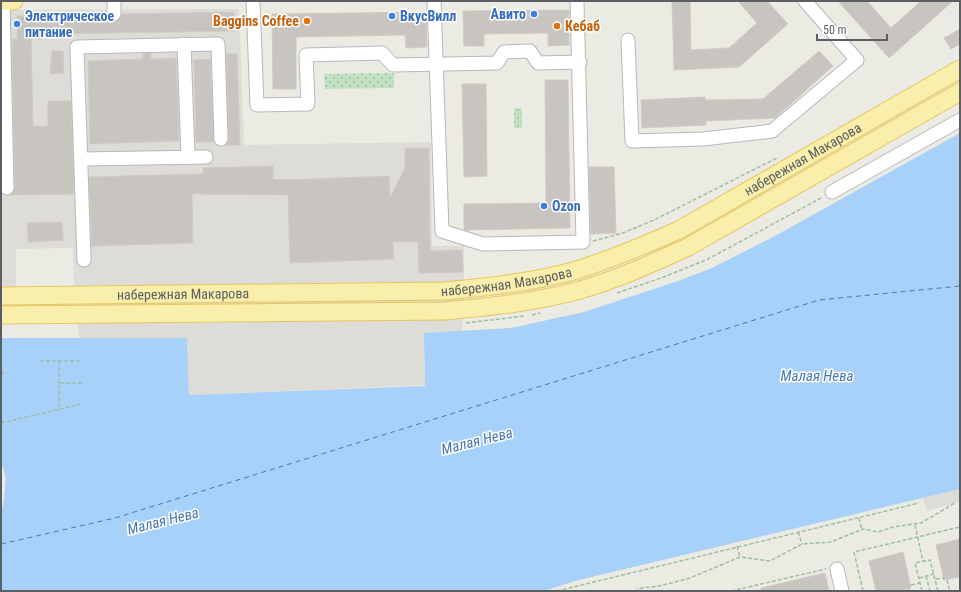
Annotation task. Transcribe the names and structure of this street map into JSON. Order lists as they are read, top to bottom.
{
  "streets": {
    "main road": ["набережная Макарова"]
  },
  "water": ["Малая Нева"],
  "places": [
    "Авито",
    "ВкусВилл",
    "Baggins Coffee",
    "Электрическое питание",
    "Кебаб",
    "Ozon"
  ],
  "scale_bar": "50 m"
}
